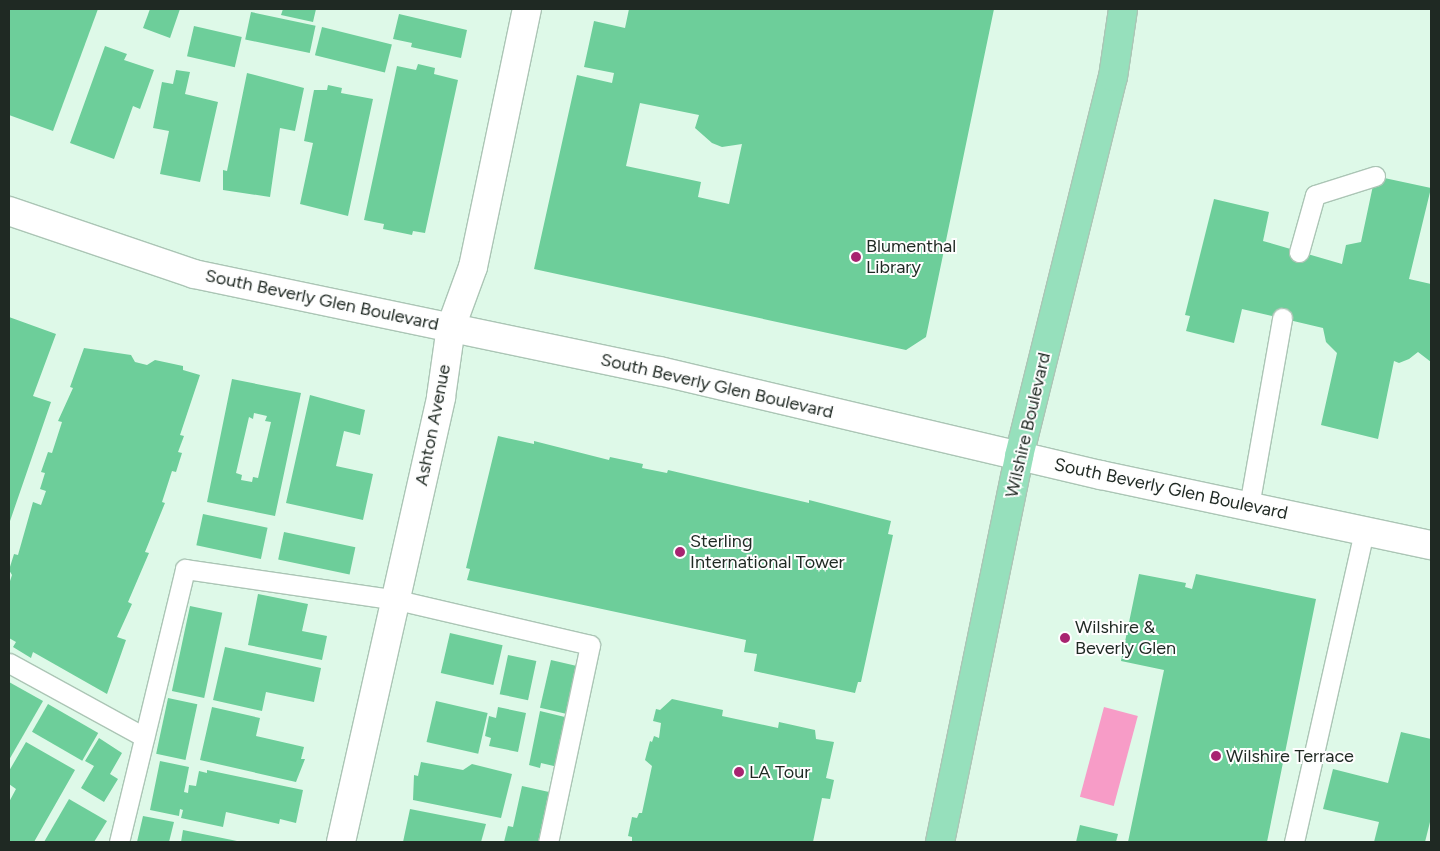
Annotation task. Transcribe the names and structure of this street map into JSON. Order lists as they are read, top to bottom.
{
  "streets": {
    "main road": ["South Beverly Glen Boulevard", "Ashton Avenue", "Wilshire Boulevard"]
  },
  "crossings": [
    ["South Beverly Glen Boulevard", "Ashton Avenue"],
    ["South Beverly Glen Boulevard", "Wilshire Boulevard"]
  ],
  "places": [
    "Blumenthal Library",
    "Sterling International Tower",
    "Wilshire & Beverly Glen",
    "Wilshire Terrace",
    "LA Tour"
  ]
}
